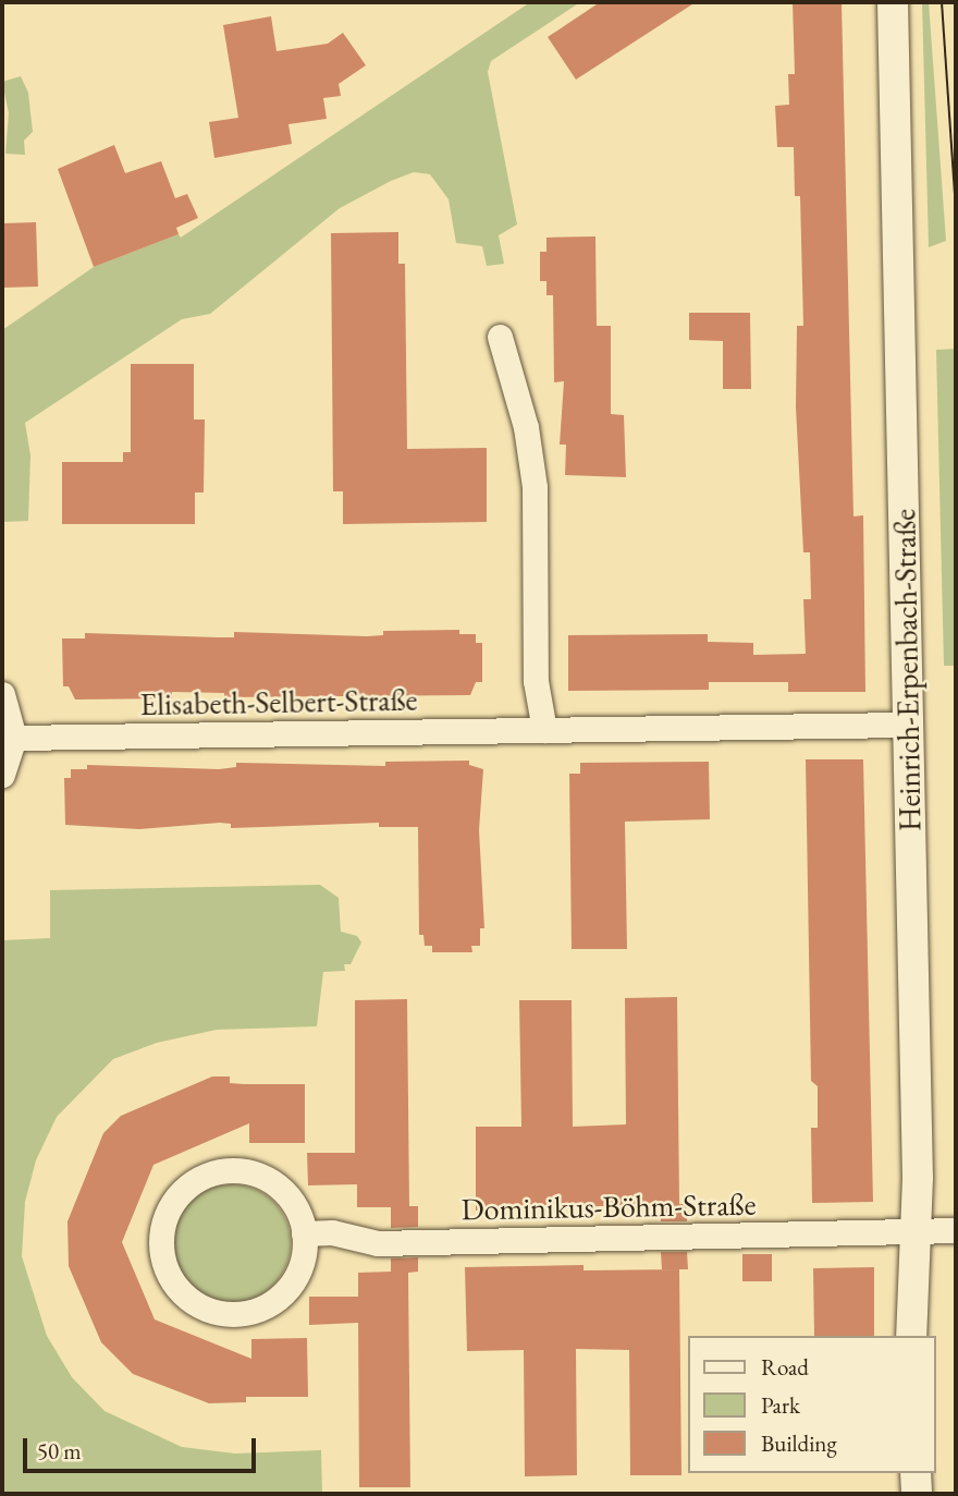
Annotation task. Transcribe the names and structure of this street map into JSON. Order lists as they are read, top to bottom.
{
  "streets": {
    "street": ["Heinrich-Erpenbach-Straße", "Elisabeth-Selbert-Straße", "Dominikus-Böhm-Straße"]
  },
  "crossings": [
    ["Heinrich-Erpenbach-Straße", "Elisabeth-Selbert-Straße"],
    ["Heinrich-Erpenbach-Straße", "Dominikus-Böhm-Straße"]
  ],
  "legend": ["Road", "Park", "Building"],
  "scale_bar": "50 m"
}
